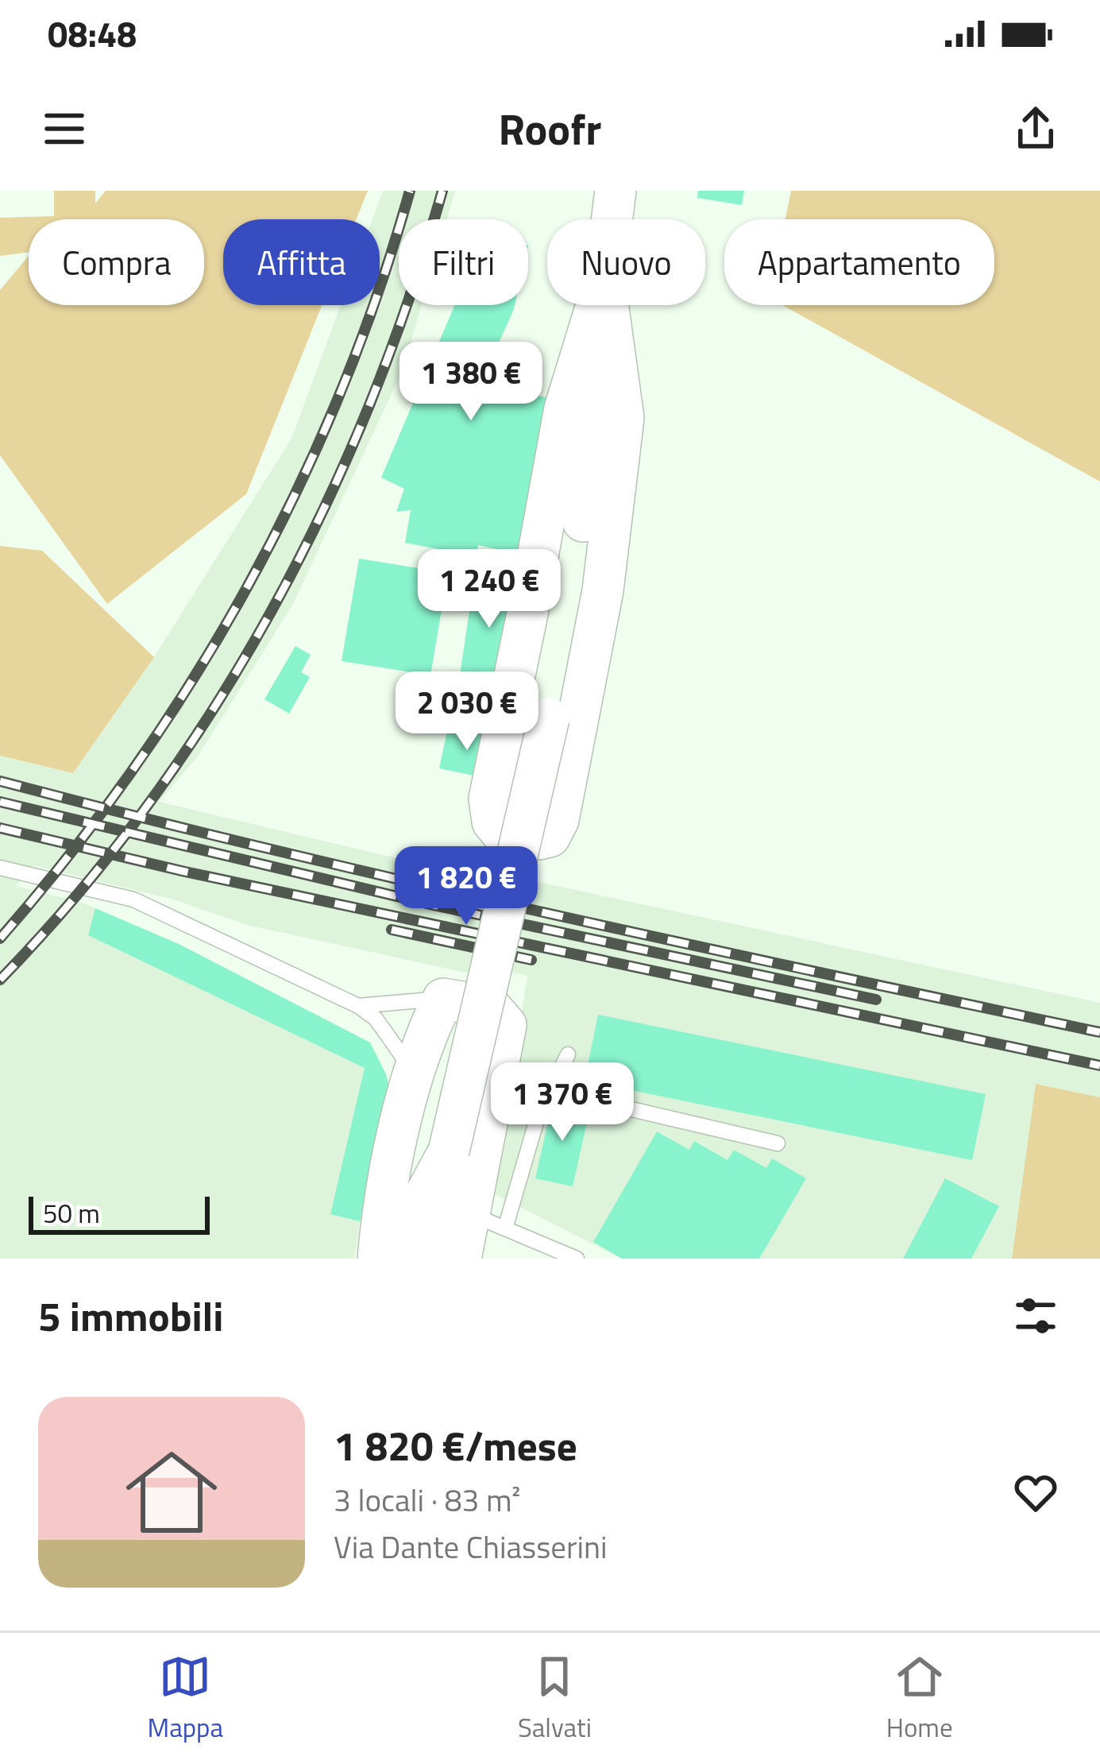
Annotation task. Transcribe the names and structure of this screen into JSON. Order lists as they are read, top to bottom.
{
  "scale_bar": "50 m",
  "page": {
    "status": "08:48",
    "header": "Roofr",
    "chip": [
      "Compra",
      "Affitta",
      "Filtri",
      "Nuovo",
      "Appartamento"
    ],
    "price": [
      "1 380 €",
      "1 240 €",
      "2 030 €",
      "1 820 €",
      "1 370 €"
    ],
    "scale": "50 m",
    "heading": "5 immobili",
    "list": [
      {
        "name": "1 820 €/mese",
        "note": "3 locali · 83 m² · Via Dante Chiasserini"
      }
    ],
    "tabs": ["Mappa", "Salvati", "Home"]
  }
}
